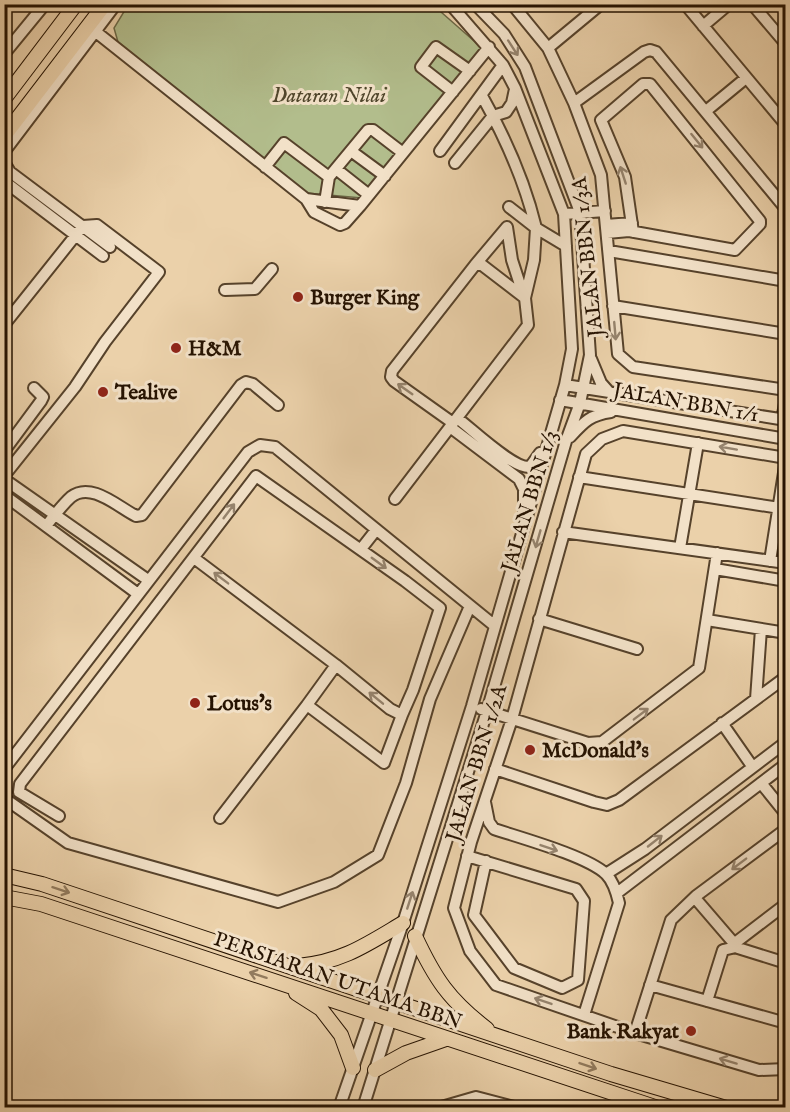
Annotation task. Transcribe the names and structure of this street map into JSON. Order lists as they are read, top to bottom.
{
  "streets": {
    "main road": ["PERSIARAN UTAMA BBN"],
    "street": [
      "JALAN BBN 1/3A",
      "JALAN BBN 1/1",
      "JALAN BBN 1/3",
      "JALAN BBN 1/2A"
    ]
  },
  "crossings": [
    ["JALAN BBN 1/1", "JALAN BBN 1/3"],
    ["JALAN BBN 1/3", "PERSIARAN UTAMA BBN"]
  ],
  "parks": ["Dataran Nilai"],
  "places": [
    "Burger King",
    "H&M",
    "Tealive",
    "Lotus's",
    "McDonald's",
    "Bank Rakyat"
  ]
}
